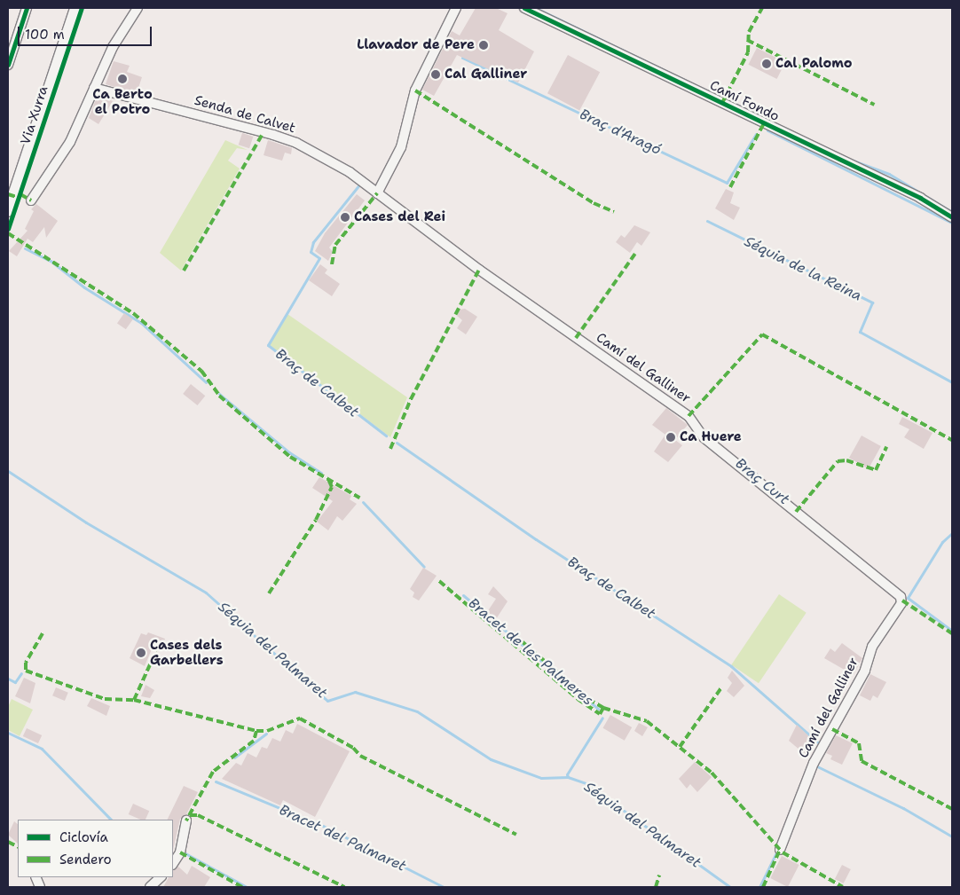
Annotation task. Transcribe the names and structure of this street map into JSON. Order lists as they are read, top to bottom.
{
  "streets": {
    "street": ["Camí Fondo", "Senda de Calvet", "Camí del Galliner"],
    "cycle path": ["Via Xurra"]
  },
  "crossings": [
    ["Senda de Calvet", "Camí del Galliner"]
  ],
  "water": [
    "Braç d'Aragó",
    "Séquia de la Reina",
    "Braç de Calbet",
    "Braç Curt",
    "Séquia del Palmaret",
    "Bracet de les Palmeres",
    "Bracet del Palmaret"
  ],
  "places": [
    "Llavador de Pere",
    "Cal Palomo",
    "Cal Galliner",
    "Ca Berto el Potro",
    "Cases del Rei",
    "Ca Huere",
    "Cases dels Garbellers"
  ],
  "legend": ["Ciclovía", "Sendero"],
  "scale_bar": "100 m"
}
